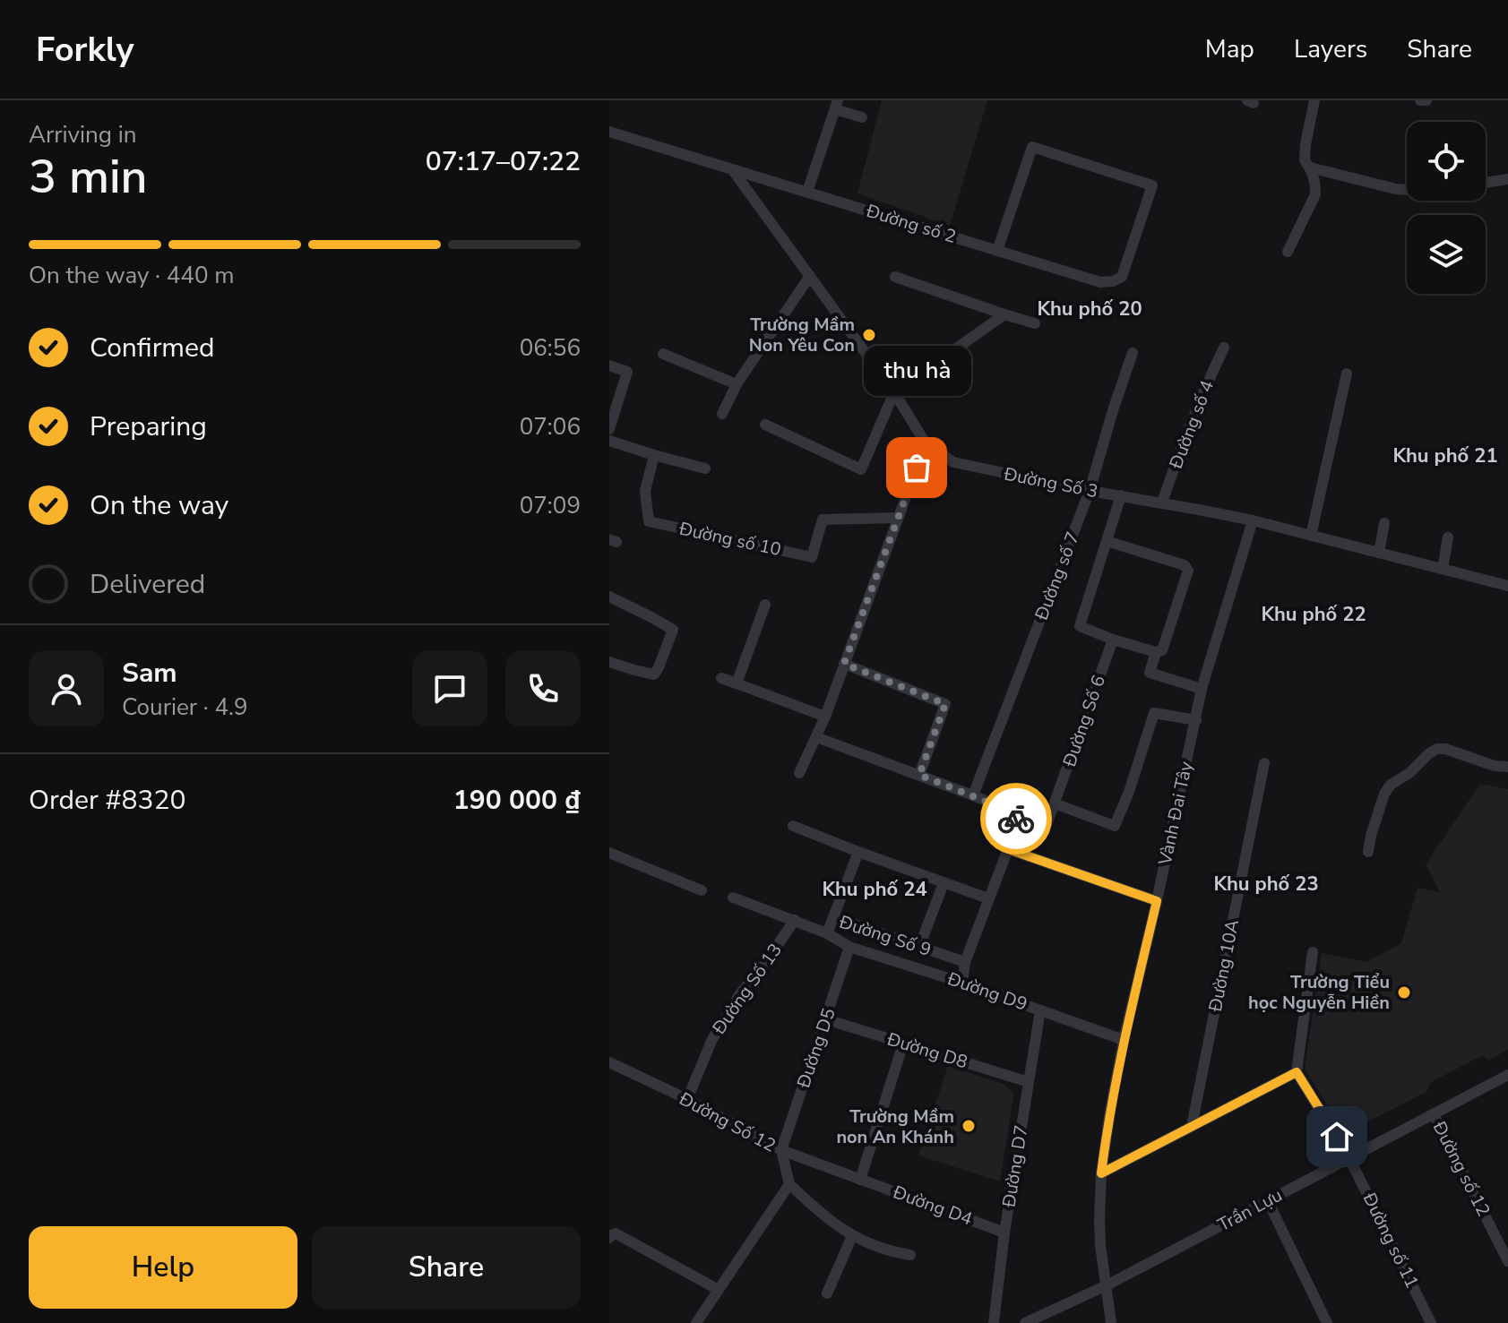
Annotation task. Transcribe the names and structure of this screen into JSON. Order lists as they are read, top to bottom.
{
  "streets": {
    "street": [
      "Đường số 2",
      "Đường số 4",
      "Đường Số 3",
      "Đường số 10",
      "Đường số 7",
      "Đường Số 6",
      "Vành Đai Tây",
      "Đường Số 9",
      "Đường 10A",
      "Đường Số 13",
      "Đường D9",
      "Đường D5",
      "Đường D8",
      "Đường Số 12",
      "Đường D7",
      "Đường số 12",
      "Đường D4",
      "Trần Lựu",
      "Đường số 11"
    ]
  },
  "crossings": [
    ["Đường số 2", "Đường Số 3"],
    ["Đường số 4", "Đường Số 3"],
    ["Đường Số 3", "Đường số 7"],
    ["Đường Số 3", "Vành Đai Tây"],
    ["Vành Đai Tây", "Đường D9"],
    ["Vành Đai Tây", "Trần Lựu"],
    ["Đường Số 9", "Đường Số 13"],
    ["Đường Số 9", "Đường D9"],
    ["Đường Số 13", "Đường Số 12"],
    ["Đường D9", "Đường D5"],
    ["Đường D9", "Đường D7"],
    ["Đường D5", "Đường D8"],
    ["Đường D5", "Đường Số 12"],
    ["Đường D5", "Đường D4"],
    ["Đường D8", "Đường D7"],
    ["Đường Số 12", "Đường D4"],
    ["Đường D7", "Đường D4"],
    ["Đường số 12", "Trần Lựu"],
    ["Trần Lựu", "Đường số 11"]
  ],
  "districts": [
    "Khu phố 20",
    "Khu phố 21",
    "Khu phố 22",
    "Khu phố 23",
    "Khu phố 24"
  ],
  "places": [
    "Trường Mầm Non Yêu Con",
    "thu hà",
    "Trường Tiểu học Nguyễn Hiền",
    "Trường Mầm non An Khánh"
  ],
  "page": {
    "header": "Forkly",
    "nav": ["Map", "Layers", "Share"],
    "heading": ["3 min", "Arriving in", "07:17–07:22"],
    "panel": [
      "Sam",
      "Courier · 4.9",
      "Order #8320",
      "190 000 ₫"
    ],
    "bar": "On the way · 440 m",
    "list": [
      ["Confirmed", "06:56"],
      ["Preparing", "07:06"],
      ["On the way", "07:09"],
      "Delivered"
    ],
    "bubble": "thu hà",
    "buttons": ["Help", "Share"]
  }
}
